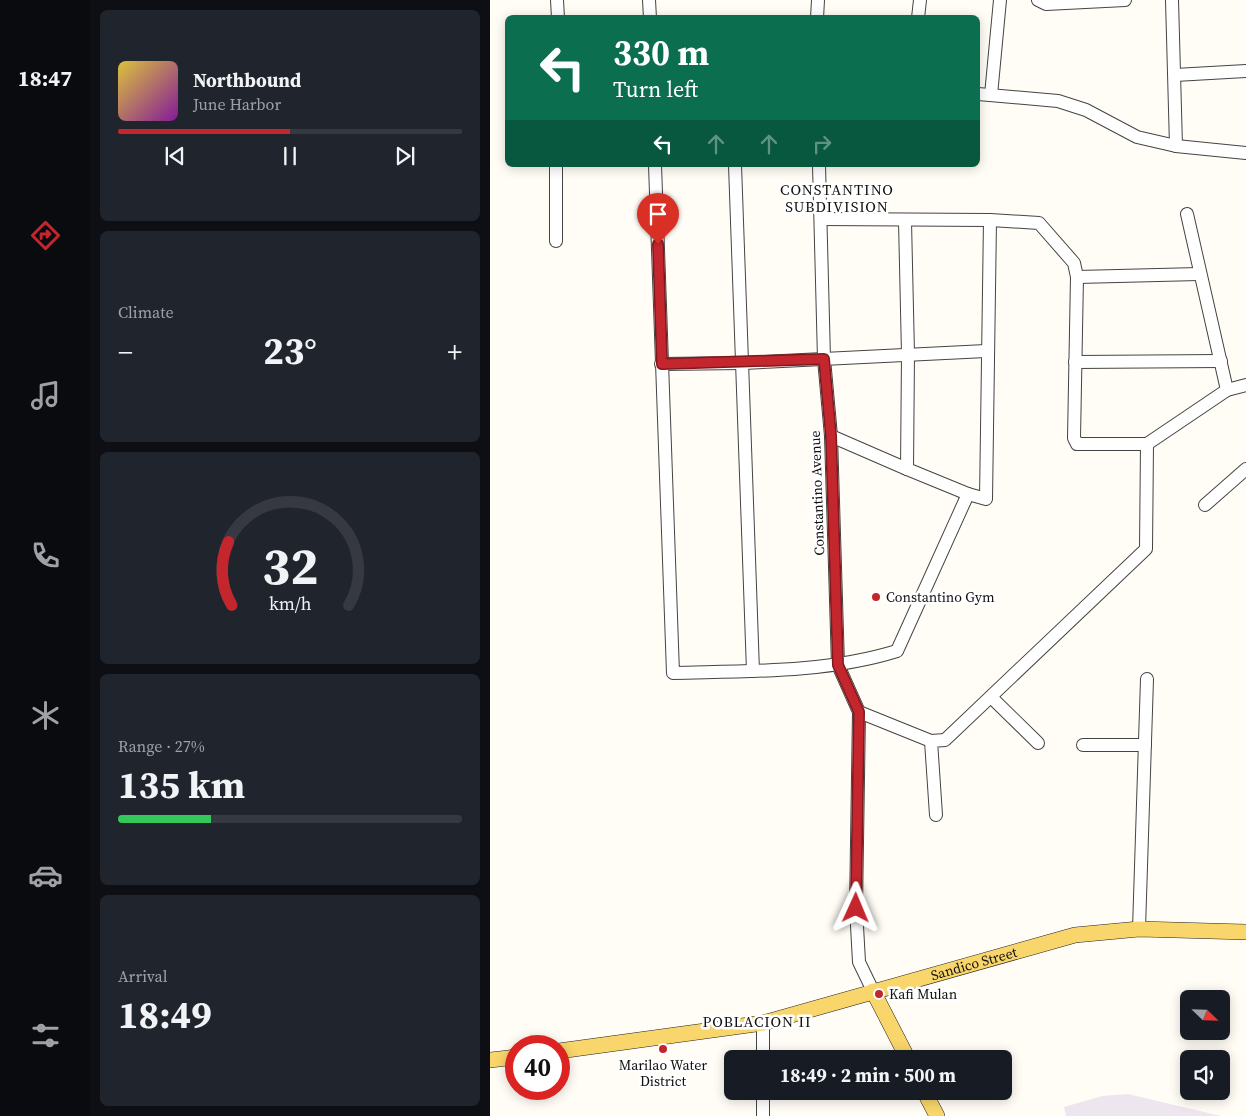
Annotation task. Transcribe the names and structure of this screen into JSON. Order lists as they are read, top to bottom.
{
  "streets": {
    "main road": ["Sandico Street"],
    "street": ["Constantino Avenue"]
  },
  "crossings": [
    ["Constantino Avenue", "Sandico Street"]
  ],
  "districts": ["CONSTANTINO SUBDIVISION", "POBLACION II"],
  "places": ["Constantino Gym", "Kafi Mulan", "Marilao Water District"],
  "north": "bottom right",
  "page": {
    "tabs": "18:47",
    "turn": ["330 m", "Turn left"],
    "song": ["Northbound", "June Harbor"],
    "tile": [
      "Climate",
      ["Range · 27%", "135 km"],
      ["Arrival", "18:49"]
    ],
    "heat": ["−", "23°", "+"],
    "limit": "40",
    "trip": "18:49 · 2 min · 500 m",
    "gauge": ["32", "km/h"]
  }
}
